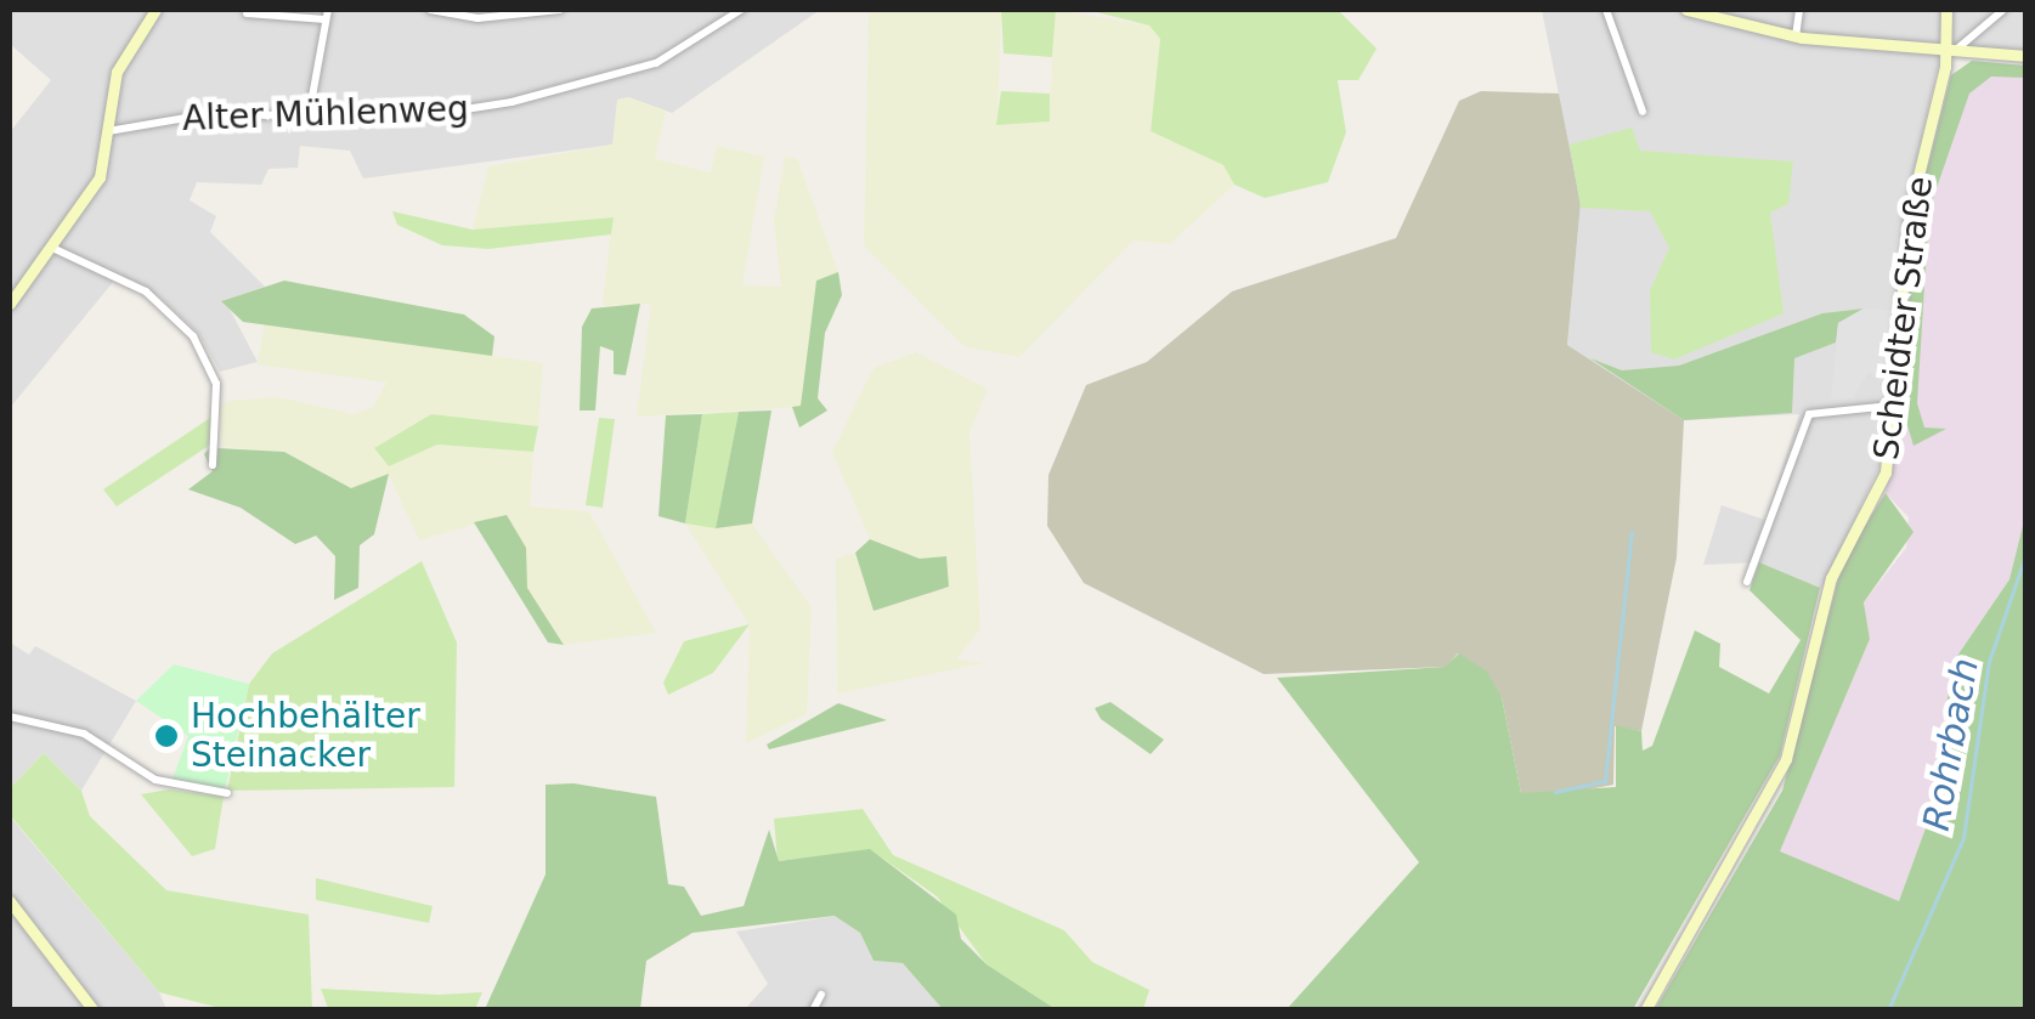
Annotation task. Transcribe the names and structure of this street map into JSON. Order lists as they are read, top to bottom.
{
  "streets": {
    "main road": ["Scheidter Straße"],
    "street": ["Alter Mühlenweg"]
  },
  "water": ["Rohrbach"],
  "places": ["Hochbehälter Steinacker"]
}
